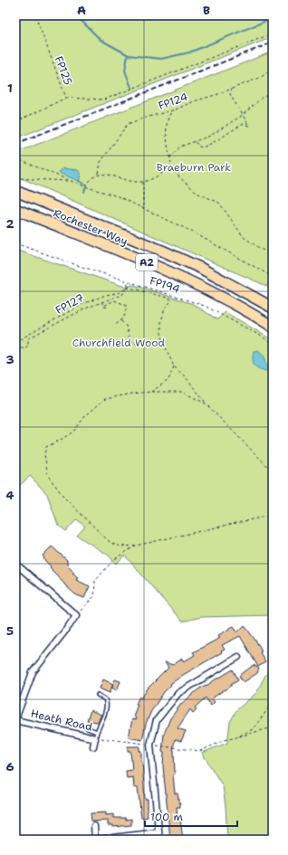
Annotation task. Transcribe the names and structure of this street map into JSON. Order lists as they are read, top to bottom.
{
  "streets": {
    "highway": ["Rochester Way", "A2"],
    "street": ["Heath Road"],
    "path": [
      "FP125",
      "FP124",
      "FP194",
      "FP127"
    ]
  },
  "crossings": [
    ["FP194", "FP127"]
  ],
  "parks": ["Braeburn Park", "Churchfield Wood"],
  "scale_bar": "100 m",
  "grid": {
    "columns": ["A", "B"],
    "rows": [
      "1",
      "2",
      "3",
      "4",
      "5",
      "6"
    ]
  }
}
